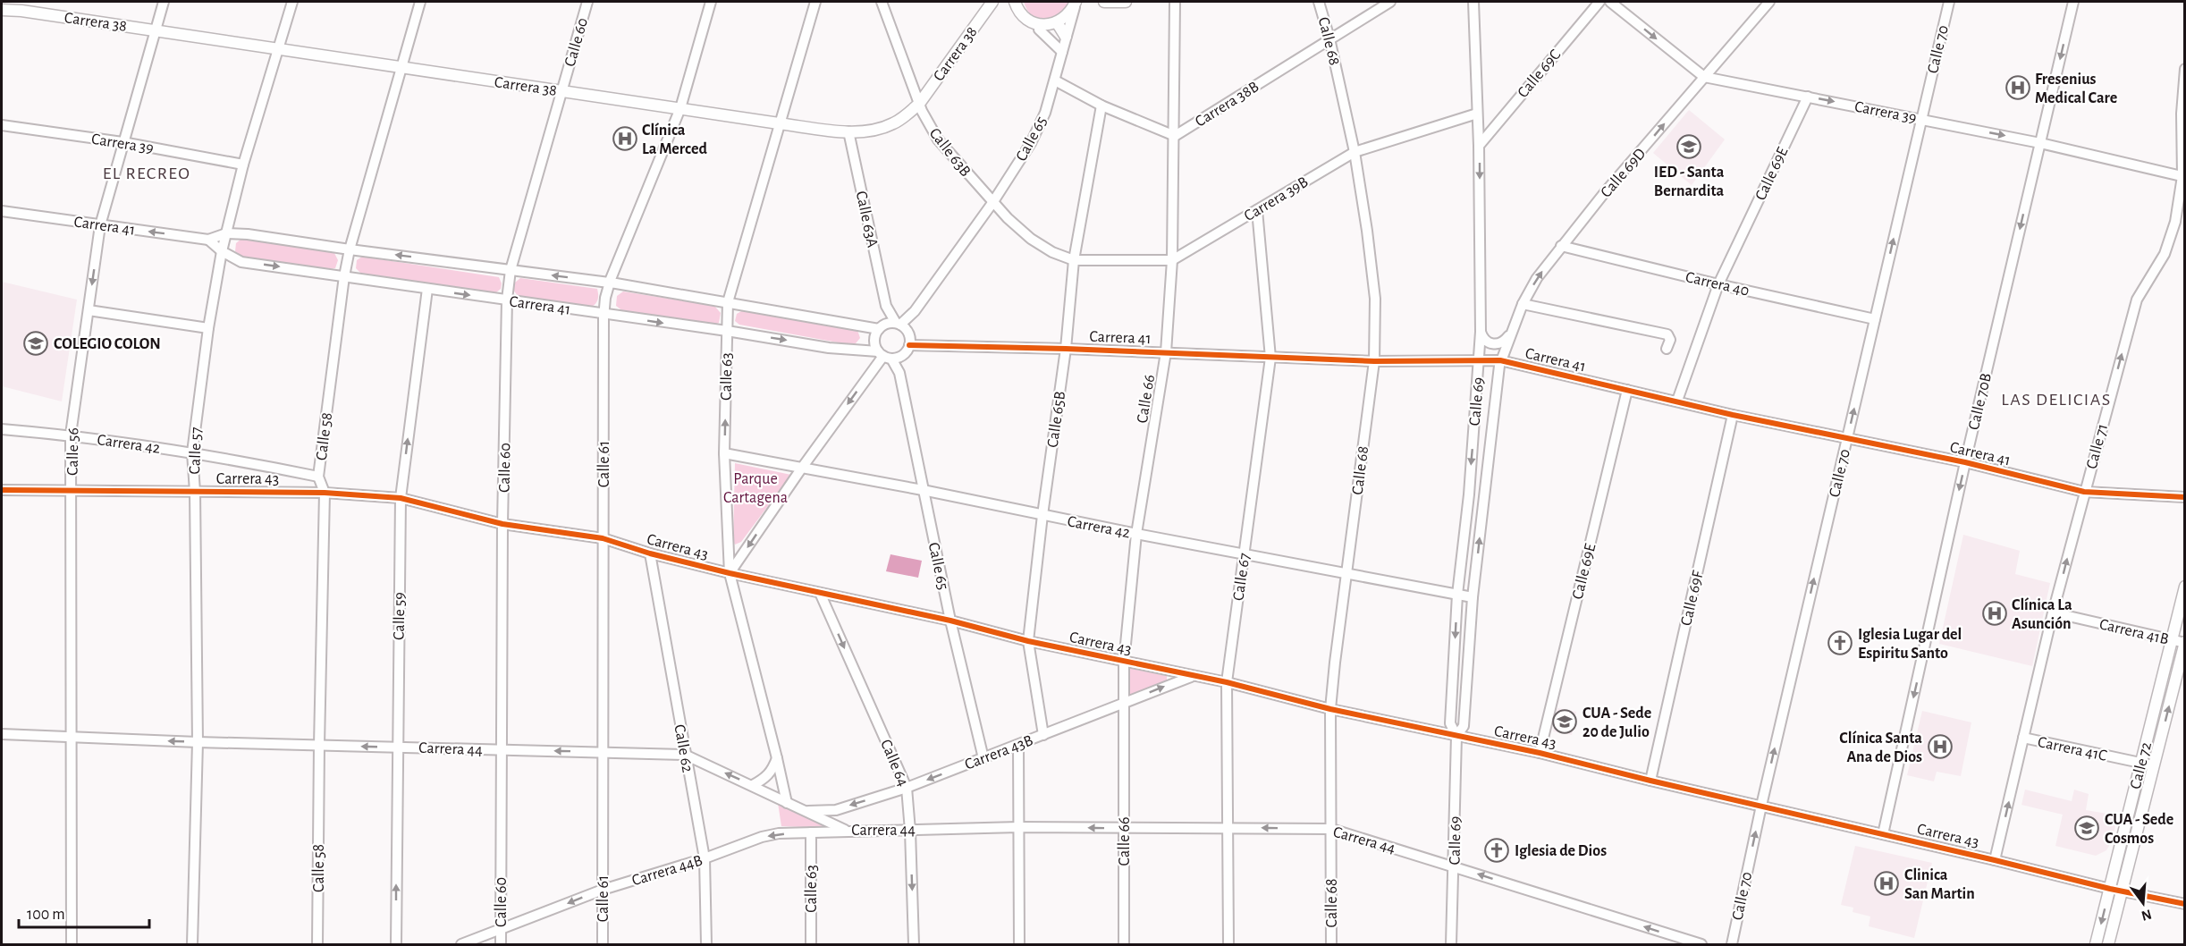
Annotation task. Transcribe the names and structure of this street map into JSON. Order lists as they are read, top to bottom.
{
  "streets": {
    "main road": ["Carrera 38", "Calle 72"],
    "street": [
      "Calle 68",
      "Calle 60",
      "Calle 70",
      "Calle 69C",
      "Carrera 38B",
      "Carrera 39",
      "Calle 65",
      "Calle 63B",
      "Calle 69D",
      "Calle 69E",
      "Carrera 39B",
      "Calle 63A",
      "Carrera 41",
      "Carrera 40",
      "Calle 63",
      "Calle 66",
      "Calle 69",
      "Calle 70B",
      "Calle 65B",
      "Calle 58",
      "Carrera 42",
      "Calle 71",
      "Calle 57",
      "Calle 56",
      "Calle 61",
      "Carrera 43",
      "Calle 67",
      "Calle 69F",
      "Calle 59",
      "Carrera 41B",
      "Carrera 44",
      "Calle 62",
      "Carrera 41C",
      "Carrera 43B",
      "Calle 64",
      "Carrera 44B"
    ]
  },
  "crossings": [
    ["Carrera 38", "Calle 60"],
    ["Carrera 38", "Calle 63B"],
    ["Carrera 38", "Calle 63A"],
    ["Carrera 38", "Calle 63"],
    ["Carrera 38", "Calle 58"],
    ["Carrera 38", "Calle 57"],
    ["Carrera 38", "Calle 56"],
    ["Carrera 38", "Calle 61"],
    ["Calle 68", "Carrera 38B"],
    ["Calle 68", "Carrera 39B"],
    ["Calle 68", "Carrera 41"],
    ["Calle 68", "Carrera 42"],
    ["Calle 68", "Carrera 43"],
    ["Calle 68", "Carrera 44"],
    ["Calle 60", "Carrera 41"],
    ["Calle 60", "Carrera 43"],
    ["Calle 60", "Carrera 44"],
    ["Calle 60", "Carrera 44B"],
    ["Calle 70", "Carrera 39"],
    ["Calle 70", "Carrera 41"],
    ["Calle 70", "Carrera 40"],
    ["Calle 70", "Carrera 43"],
    ["Calle 69C", "Calle 69"],
    ["Carrera 38B", "Calle 66"],
    ["Carrera 39", "Calle 69D"],
    ["Carrera 39", "Calle 69E"],
    ["Carrera 39", "Calle 70B"],
    ["Carrera 39", "Calle 71"],
    ["Carrera 39", "Calle 57"],
    ["Carrera 39", "Calle 56"],
    ["Calle 65", "Calle 63B"],
    ["Calle 65", "Calle 63A"],
    ["Calle 65", "Carrera 41"],
    ["Calle 65", "Carrera 42"],
    ["Calle 65", "Carrera 43"],
    ["Calle 65", "Carrera 43B"],
    ["Calle 63B", "Calle 65B"],
    ["Calle 69D", "Carrera 41"],
    ["Calle 69D", "Carrera 40"],
    ["Calle 69D", "Calle 69"],
    ["Calle 69E", "Carrera 41"],
    ["Calle 69E", "Carrera 40"],
    ["Calle 69E", "Carrera 43"],
    ["Carrera 39B", "Calle 66"],
    ["Carrera 39B", "Calle 69"],
    ["Carrera 39B", "Calle 67"],
    ["Calle 63A", "Carrera 41"],
    ["Carrera 41", "Calle 63"],
    ["Carrera 41", "Calle 66"],
    ["Carrera 41", "Calle 69"],
    ["Carrera 41", "Calle 70B"],
    ["Carrera 41", "Calle 65B"],
    ["Carrera 41", "Calle 58"],
    ["Carrera 41", "Calle 71"],
    ["Carrera 41", "Calle 57"],
    ["Carrera 41", "Calle 56"],
    ["Carrera 41", "Calle 61"],
    ["Carrera 41", "Calle 67"],
    ["Carrera 41", "Calle 69F"],
    ["Carrera 41", "Calle 59"],
    ["Calle 63", "Carrera 42"],
    ["Calle 63", "Carrera 43"],
    ["Calle 63", "Carrera 44"],
    ["Calle 63", "Carrera 44B"],
    ["Calle 66", "Carrera 42"],
    ["Calle 66", "Carrera 43"],
    ["Calle 66", "Carrera 44"],
    ["Calle 66", "Carrera 43B"],
    ["Calle 69", "Carrera 42"],
    ["Calle 69", "Carrera 43"],
    ["Calle 69", "Carrera 44"],
    ["Calle 70B", "Carrera 43"],
    ["Calle 65B", "Carrera 42"],
    ["Calle 65B", "Carrera 43"],
    ["Calle 65B", "Carrera 43B"],
    ["Calle 58", "Carrera 42"],
    ["Calle 58", "Carrera 43"],
    ["Calle 58", "Carrera 44"],
    ["Carrera 42", "Calle 57"],
    ["Carrera 42", "Calle 56"],
    ["Carrera 42", "Calle 67"],
    ["Calle 71", "Carrera 43"],
    ["Calle 71", "Carrera 41B"],
    ["Calle 71", "Carrera 41C"],
    ["Calle 57", "Carrera 43"],
    ["Calle 57", "Carrera 44"],
    ["Calle 56", "Carrera 43"],
    ["Calle 56", "Carrera 44"],
    ["Calle 61", "Carrera 43"],
    ["Calle 61", "Carrera 44"],
    ["Calle 61", "Carrera 44B"],
    ["Carrera 43", "Calle 67"],
    ["Carrera 43", "Calle 69F"],
    ["Carrera 43", "Calle 59"],
    ["Carrera 43", "Calle 62"],
    ["Carrera 43", "Carrera 43B"],
    ["Carrera 43", "Calle 64"],
    ["Carrera 43", "Calle 72"],
    ["Calle 67", "Carrera 44"],
    ["Calle 59", "Carrera 44"],
    ["Carrera 41B", "Calle 72"],
    ["Carrera 44", "Calle 62"],
    ["Carrera 44", "Carrera 43B"],
    ["Carrera 44", "Calle 64"],
    ["Carrera 44", "Carrera 44B"],
    ["Calle 62", "Carrera 44B"],
    ["Carrera 41C", "Calle 72"],
    ["Carrera 43B", "Calle 64"]
  ],
  "one_way": [
    "Calle 70",
    "Carrera 39",
    "Calle 69D",
    "Calle 70B",
    "Calle 71",
    "Calle 59",
    "Carrera 44",
    "Calle 64",
    "Carrera 44B"
  ],
  "districts": ["EL RECREO", "LAS DELICIAS"],
  "parks": ["Parque Cartagena"],
  "places": {
    "hospital": [
      "Fresenius Medical Care",
      "Clínica La Merced",
      "Clínica La Asunción",
      "Clínica Santa Ana de Dios",
      "Clinica San Martin"
    ],
    "school or university": [
      "IED - Santa Bernardita",
      "COLEGIO COLON",
      "CUA - Sede 20 de Julio",
      "CUA - Sede Cosmos"
    ],
    "church": ["Iglesia Lugar del Espiritu Santo", "Iglesia de Dios"]
  },
  "scale_bar": "100 m",
  "north": "bottom"
}
